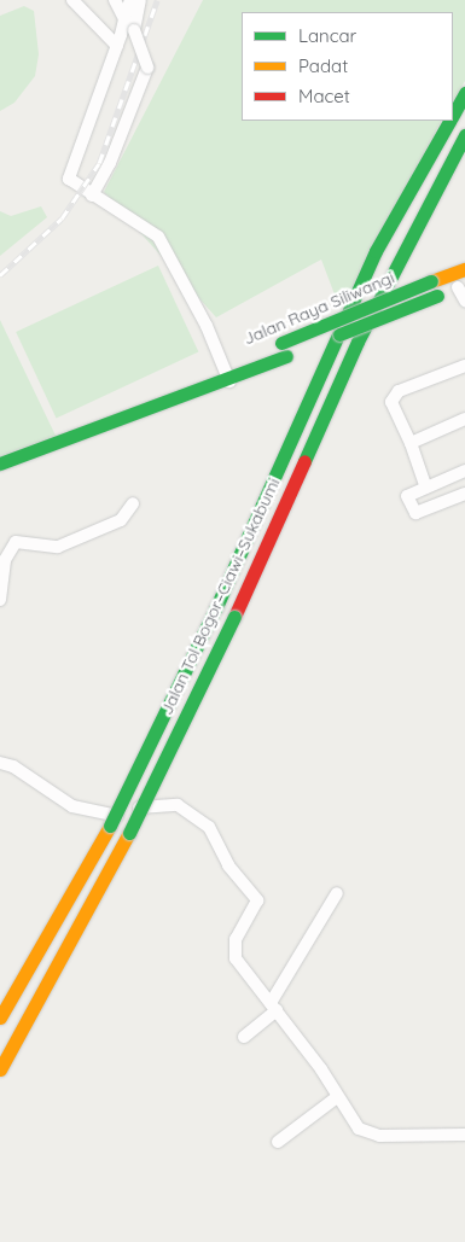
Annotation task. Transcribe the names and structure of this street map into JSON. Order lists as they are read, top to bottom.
{
  "streets": {
    "highway": ["Jalan Raya Siliwangi", "Jalan Tol Bogor–Ciawi–Sukabumi"]
  },
  "legend": ["Lancar", "Padat", "Macet"]
}
